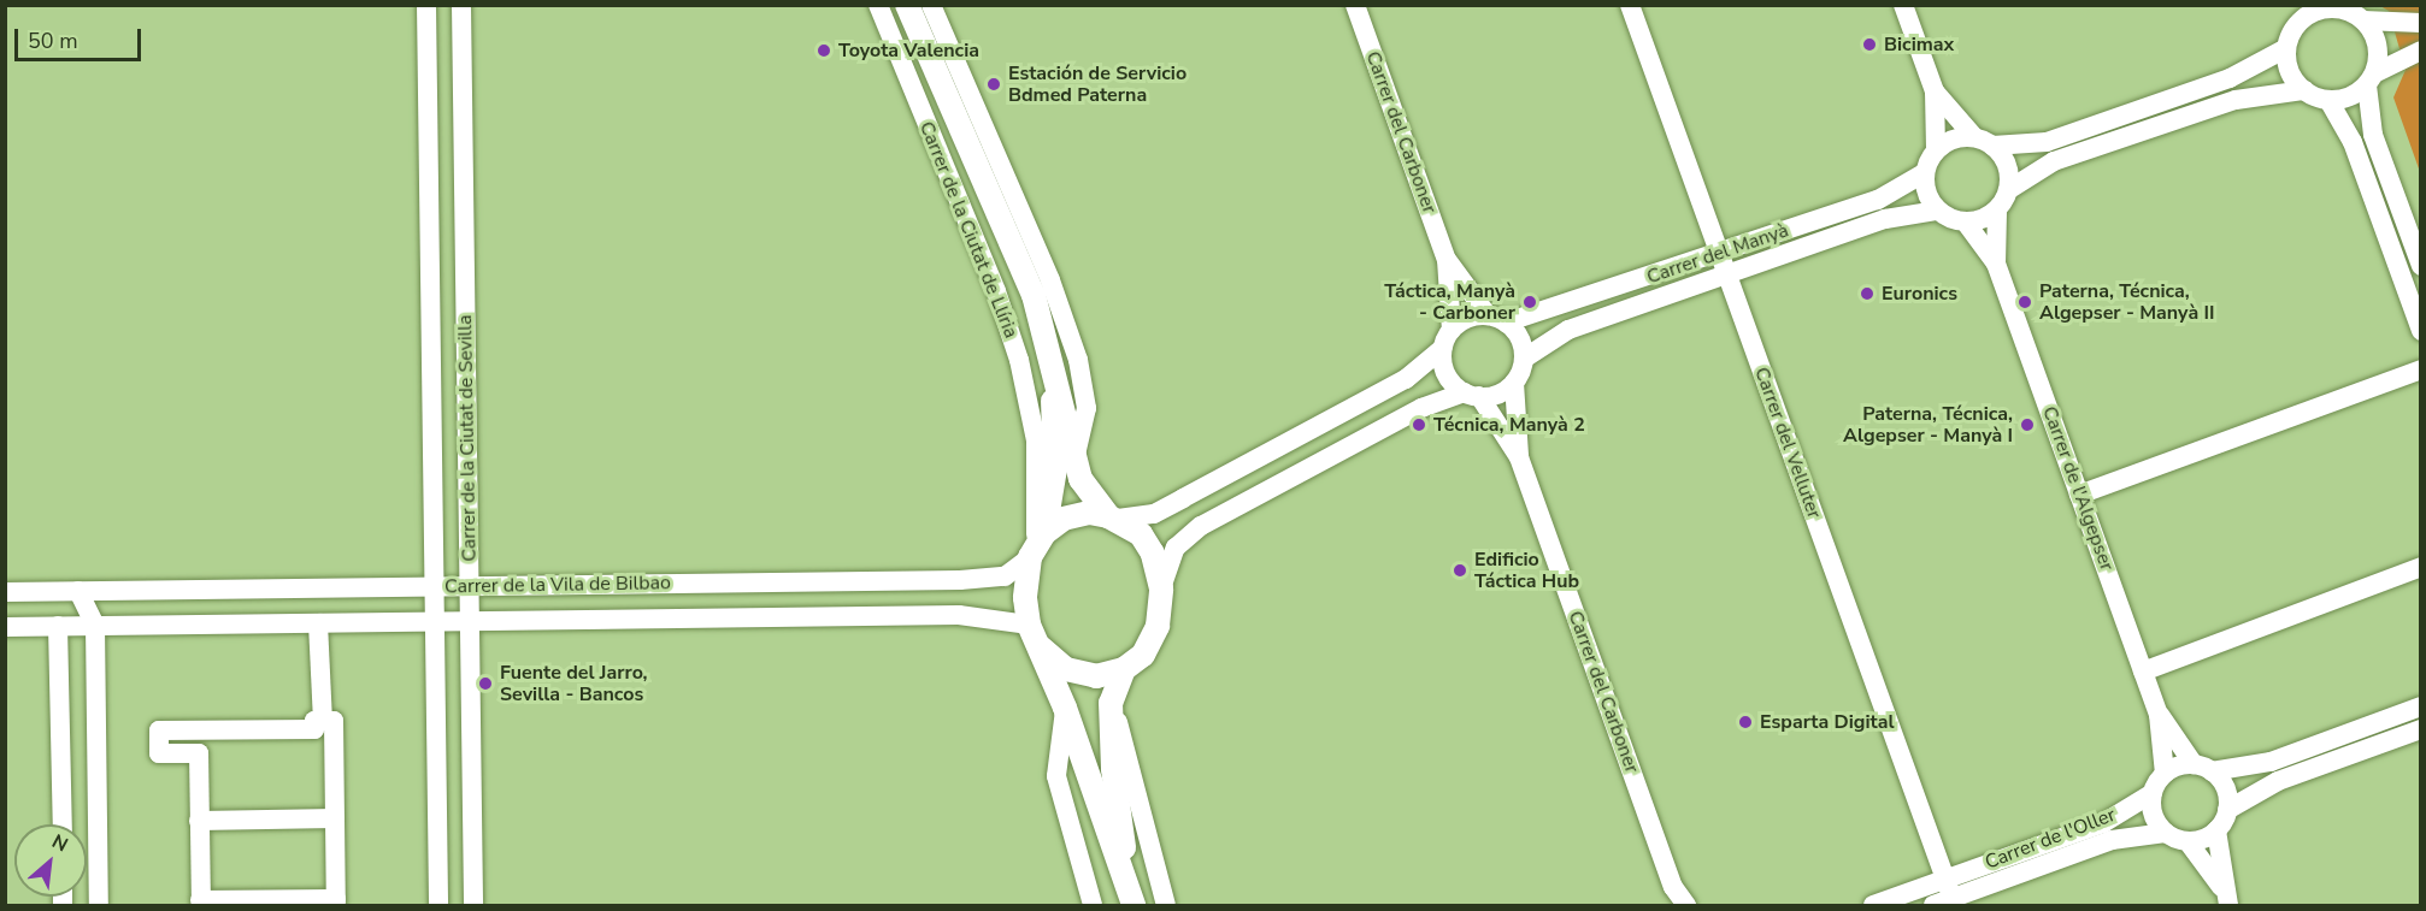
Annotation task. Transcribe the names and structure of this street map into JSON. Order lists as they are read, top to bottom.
{
  "streets": {
    "street": [
      "Carrer del Carboner",
      "Carrer de la Ciutat de Llíria",
      "Carrer del Manyà",
      "Carrer de la Ciutat de Sevilla",
      "Carrer del Velluter",
      "Carrer de l'Algepser",
      "Carrer de la Vila de Bilbao",
      "Carrer de l'Oller"
    ]
  },
  "crossings": [
    ["Carrer del Carboner", "Carrer del Manyà"],
    ["Carrer de la Ciutat de Llíria", "Carrer de la Vila de Bilbao"],
    ["Carrer del Manyà", "Carrer del Velluter"],
    ["Carrer de la Ciutat de Sevilla", "Carrer de la Vila de Bilbao"],
    ["Carrer del Velluter", "Carrer de l'Oller"]
  ],
  "places": [
    "Bicimax",
    "Toyota Valencia",
    "Estación de Servicio Bdmed Paterna",
    "Euronics",
    "Táctica, Manyà - Carboner",
    "Paterna, Técnica, Algepser - Manyà II",
    "Técnica, Manyà 2",
    "Paterna, Técnica, Algepser - Manyà I",
    "Edificio Táctica Hub",
    "Fuente del Jarro, Sevilla - Bancos",
    "Esparta Digital"
  ],
  "scale_bar": "50 m",
  "north": "top right"
}
